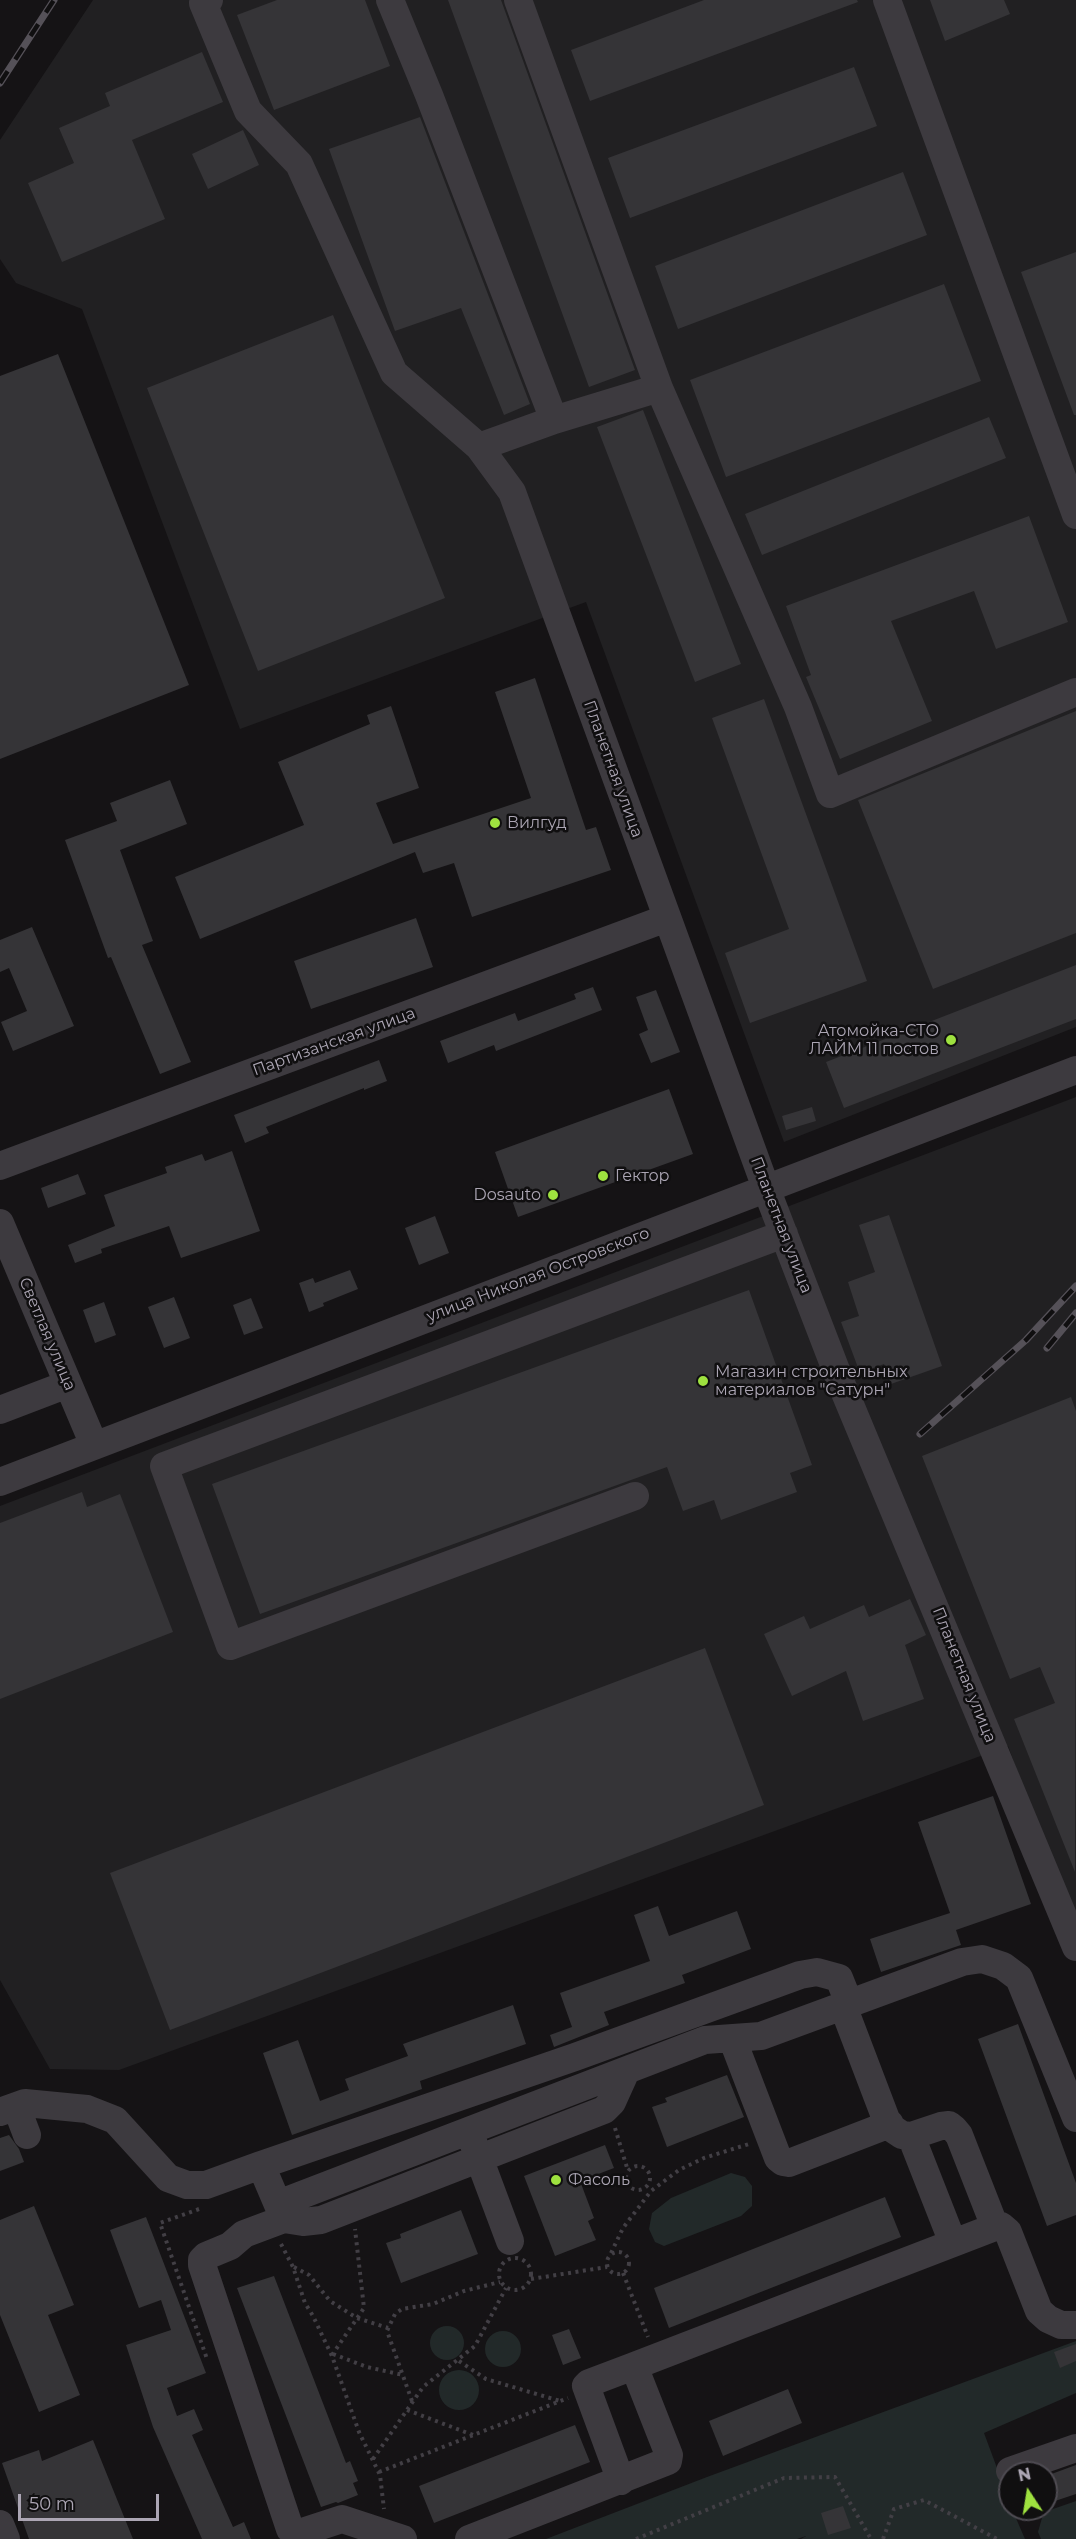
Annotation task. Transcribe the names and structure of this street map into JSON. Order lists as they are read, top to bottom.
{
  "streets": {
    "street": [
      "Планетная улица",
      "Партизанская улица",
      "улица Николая Островского",
      "Светлая улица"
    ]
  },
  "crossings": [
    ["Планетная улица", "Партизанская улица"],
    ["Планетная улица", "улица Николая Островского"],
    ["улица Николая Островского", "Светлая улица"]
  ],
  "places": [
    "Вилгуд",
    "Атомойка-СТО ЛАЙМ 11 постов",
    "Гектор",
    "Dosauto",
    "Магазин строительных материалов \"Сатурн\"",
    "Фасоль"
  ],
  "scale_bar": "50 m",
  "north": "top"
}
